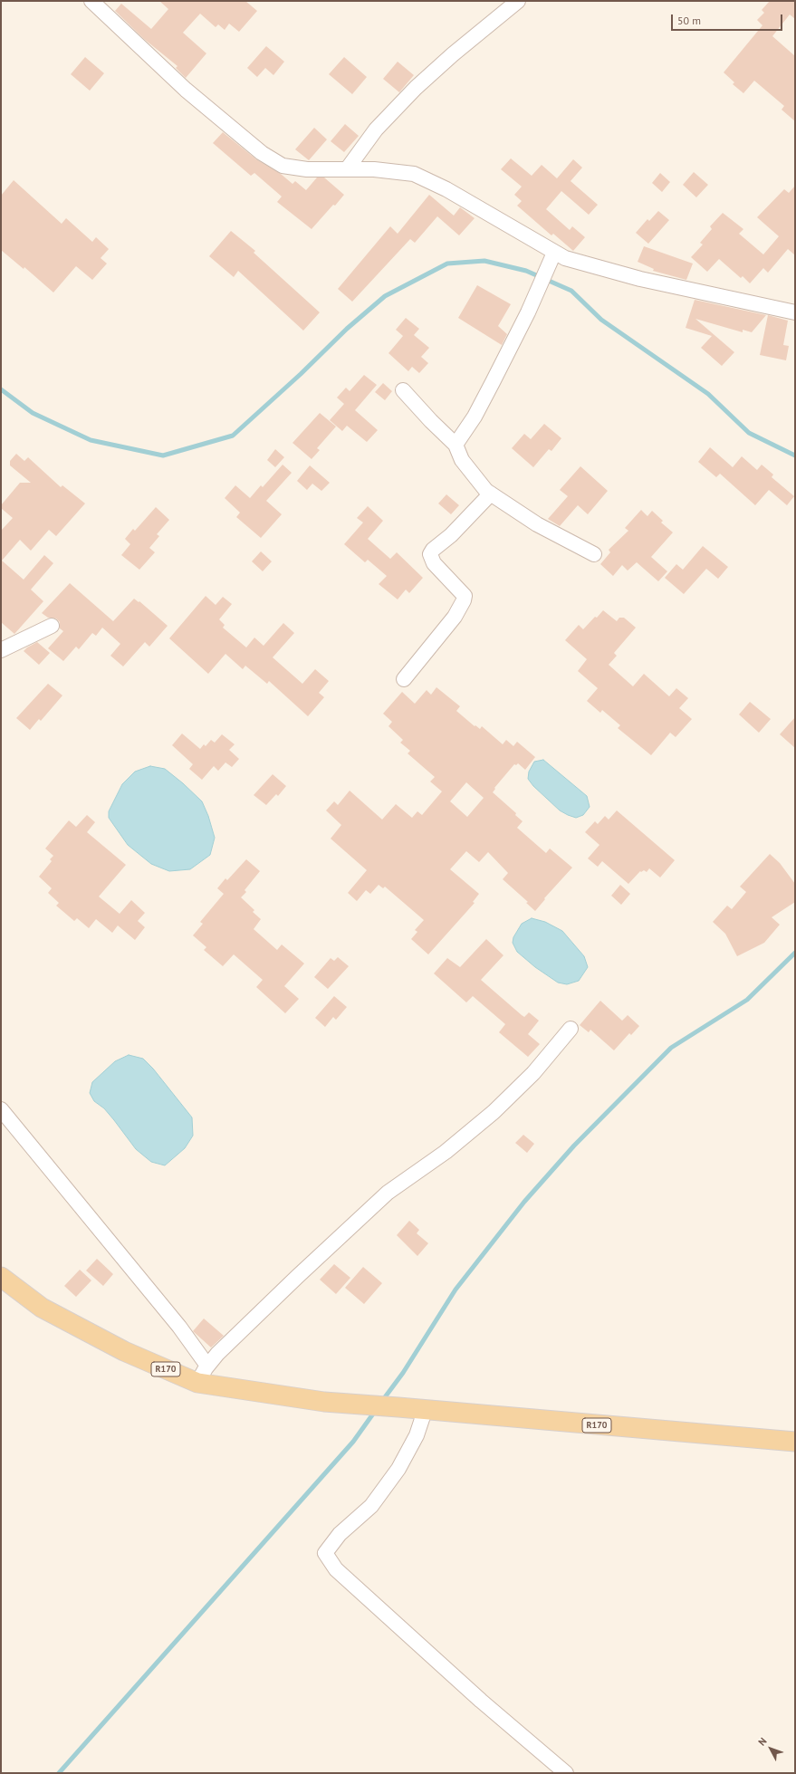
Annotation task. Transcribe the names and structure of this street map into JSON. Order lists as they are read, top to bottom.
{
  "streets": {
    "main road": ["R170"]
  },
  "scale_bar": "50 m",
  "north": "top left"
}
